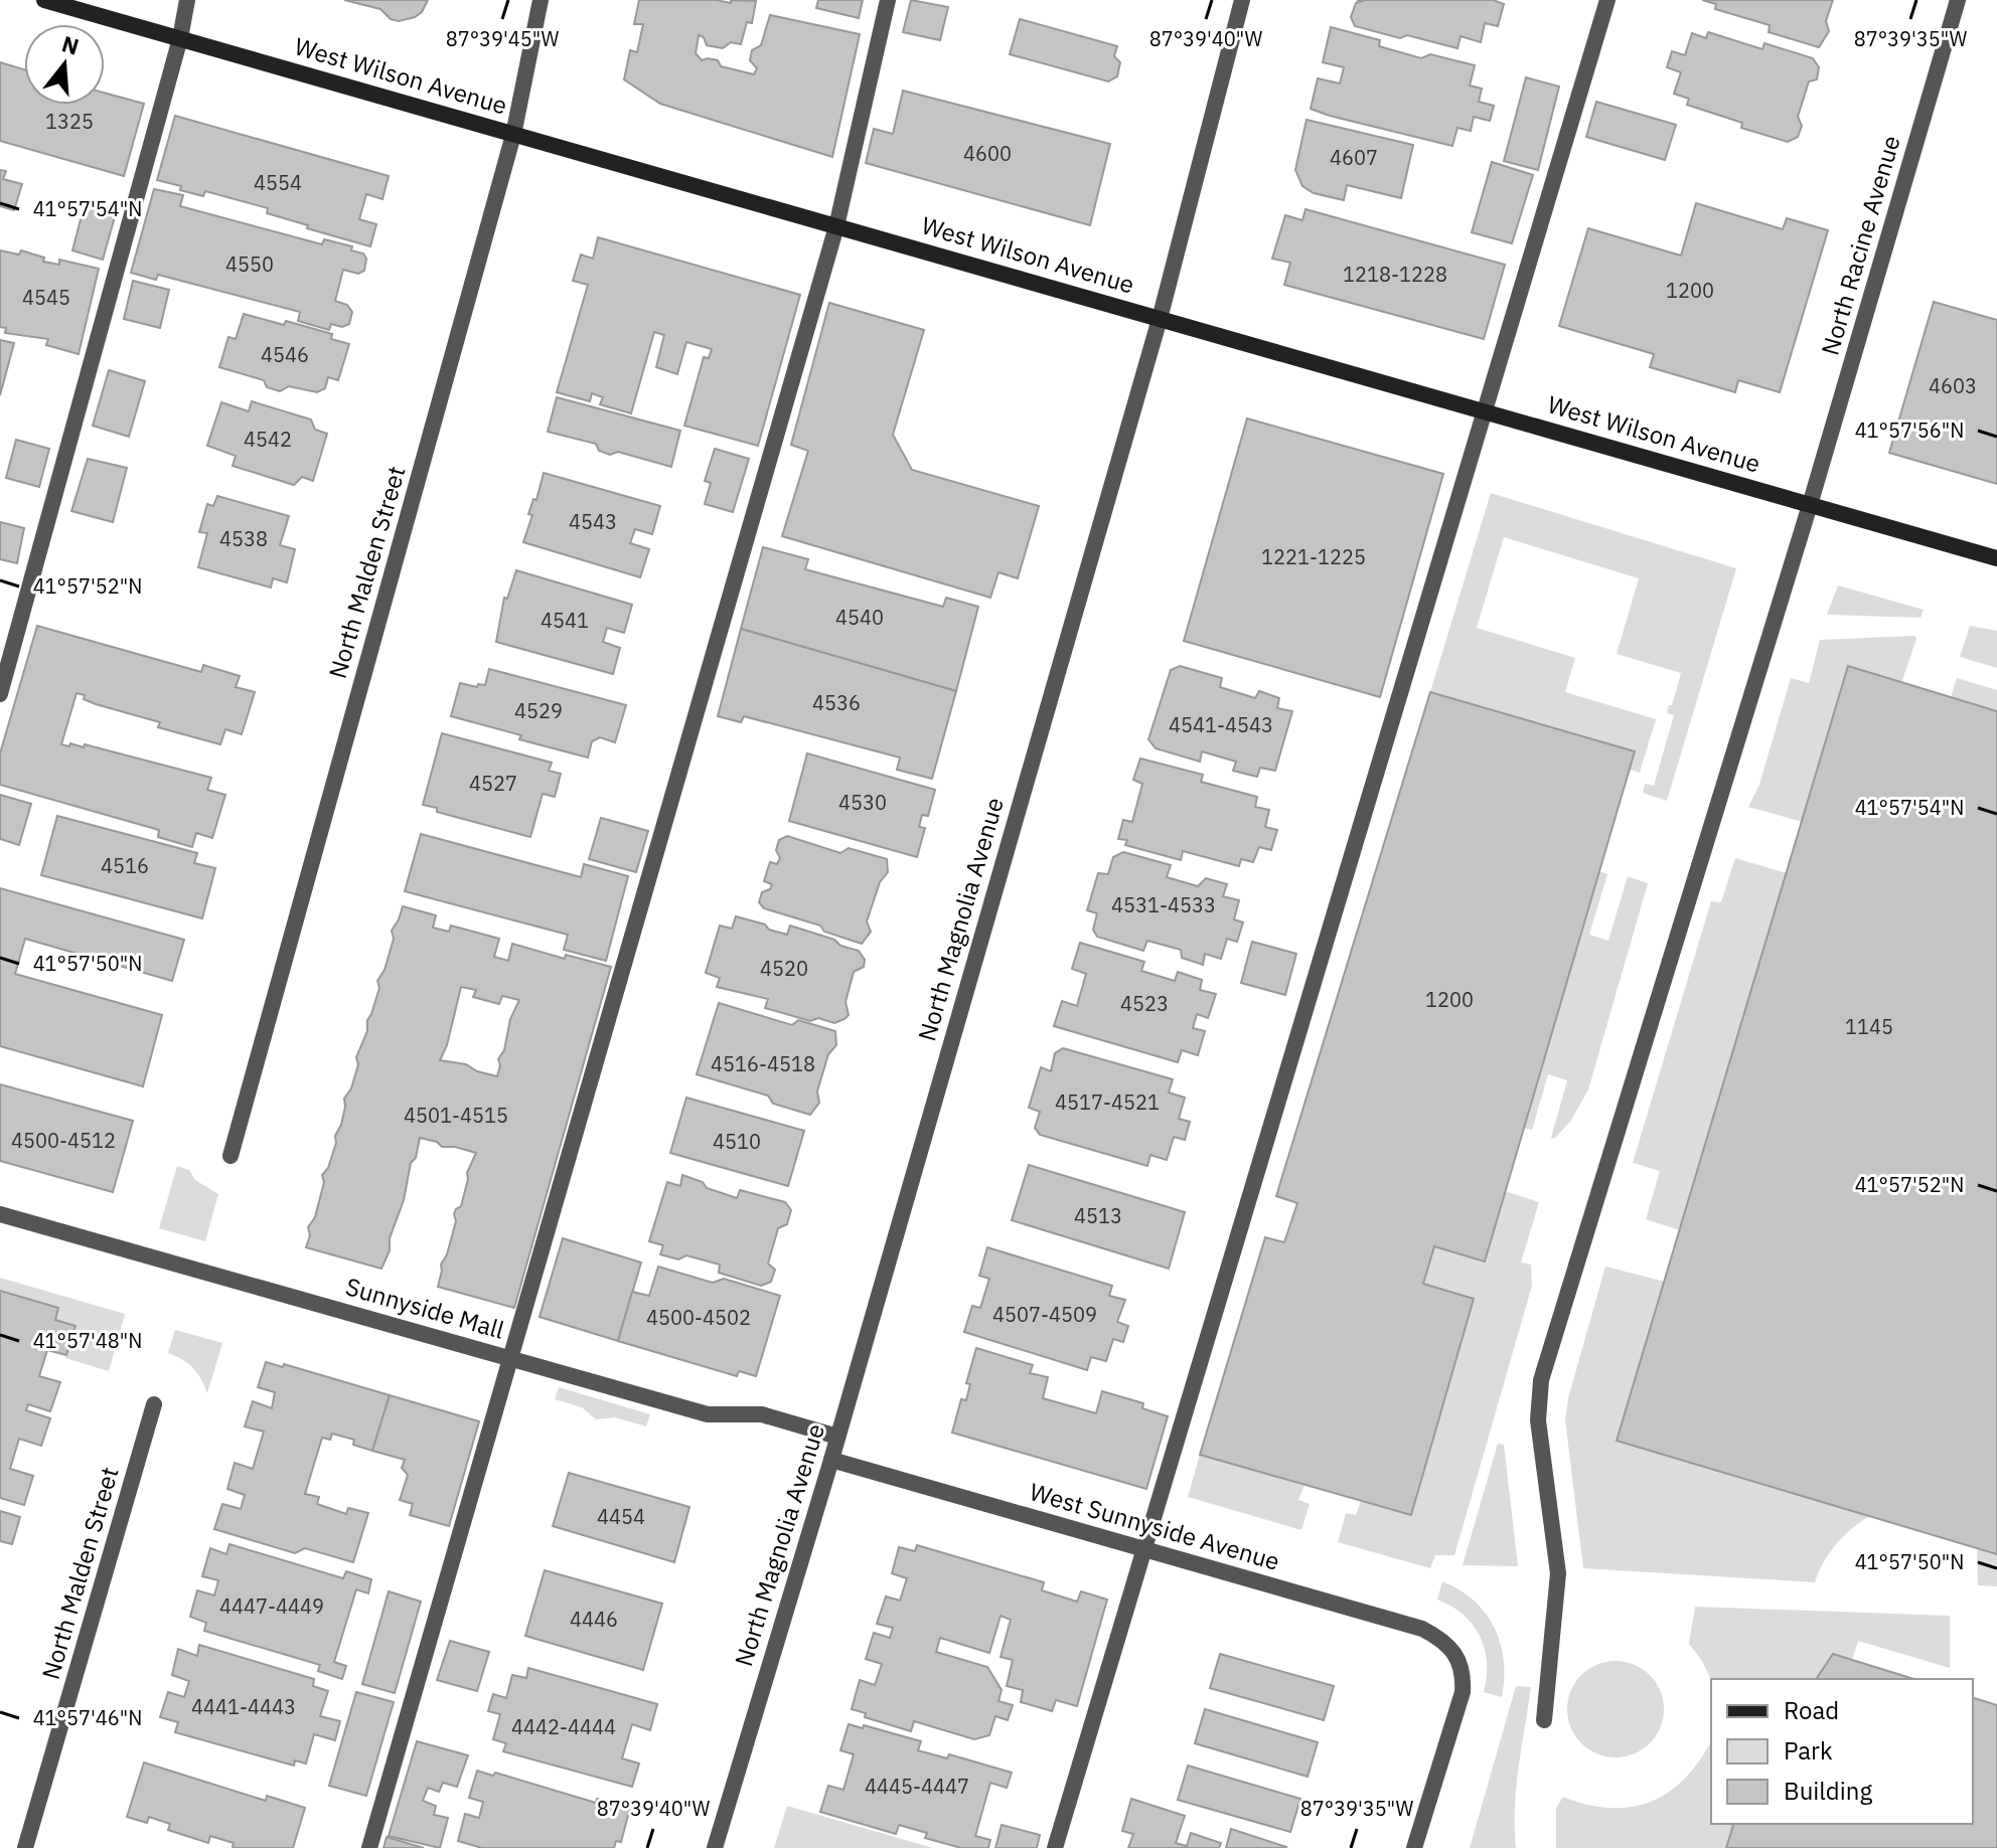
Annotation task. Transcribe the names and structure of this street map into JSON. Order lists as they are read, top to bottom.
{
  "streets": {
    "street": [
      "West Wilson Avenue",
      "North Racine Avenue",
      "North Malden Street",
      "North Magnolia Avenue",
      "Sunnyside Mall",
      "West Sunnyside Avenue"
    ]
  },
  "crossings": [
    ["West Wilson Avenue", "North Racine Avenue"],
    ["West Wilson Avenue", "North Malden Street"],
    ["West Wilson Avenue", "North Magnolia Avenue"],
    ["North Magnolia Avenue", "Sunnyside Mall"],
    ["North Magnolia Avenue", "West Sunnyside Avenue"]
  ],
  "house_numbers": [
    "1325",
    "4600",
    "4607",
    "4554",
    "4550",
    "1218-1228",
    "1200",
    "4545",
    "4546",
    "4603",
    "4542",
    "4543",
    "4538",
    "1221-1225",
    "4540",
    "4541",
    "4536",
    "4529",
    "4541-4543",
    "4527",
    "4530",
    "4516",
    "4531-4533",
    "4520",
    "1200",
    "4523",
    "1145",
    "4516-4518",
    "4517-4521",
    "4501-4515",
    "4500-4512",
    "4510",
    "4513",
    "4507-4509",
    "4500-4502",
    "4454",
    "4447-4449",
    "4446",
    "4441-4443",
    "4442-4444",
    "4445-4447"
  ],
  "legend": ["Road", "Park", "Building"],
  "north": "top",
  "coordinates": [
    "87°39'45\"W",
    "87°39'40\"W",
    "87°39'35\"W",
    "41°57'54\"N",
    "41°57'56\"N",
    "41°57'52\"N",
    "41°57'50\"N",
    "41°57'48\"N",
    "41°57'46\"N"
  ]
}
